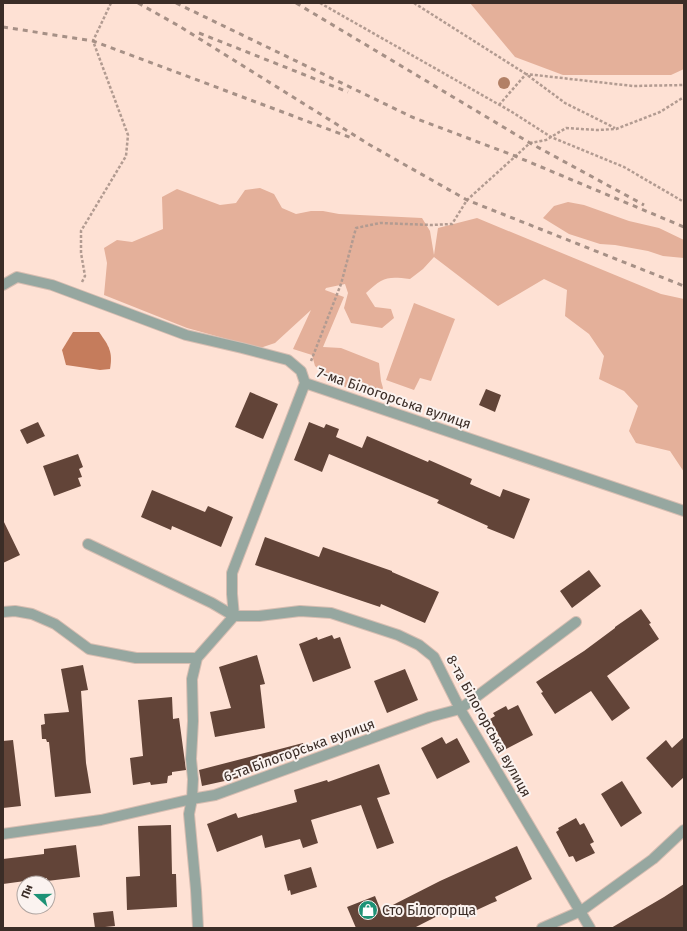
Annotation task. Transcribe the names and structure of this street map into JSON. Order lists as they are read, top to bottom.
{
  "streets": {
    "street": ["7-ма Білогорська вулиця", "8-та Білогорська вулиця", "6-та Білогорська вулиця"]
  },
  "crossings": [
    ["7-ма Білогорська вулиця", "8-та Білогорська вулиця"],
    ["8-та Білогорська вулиця", "6-та Білогорська вулиця"]
  ],
  "places": {
    "shop": ["Сто Білогорща"]
  },
  "north": "left"
}
